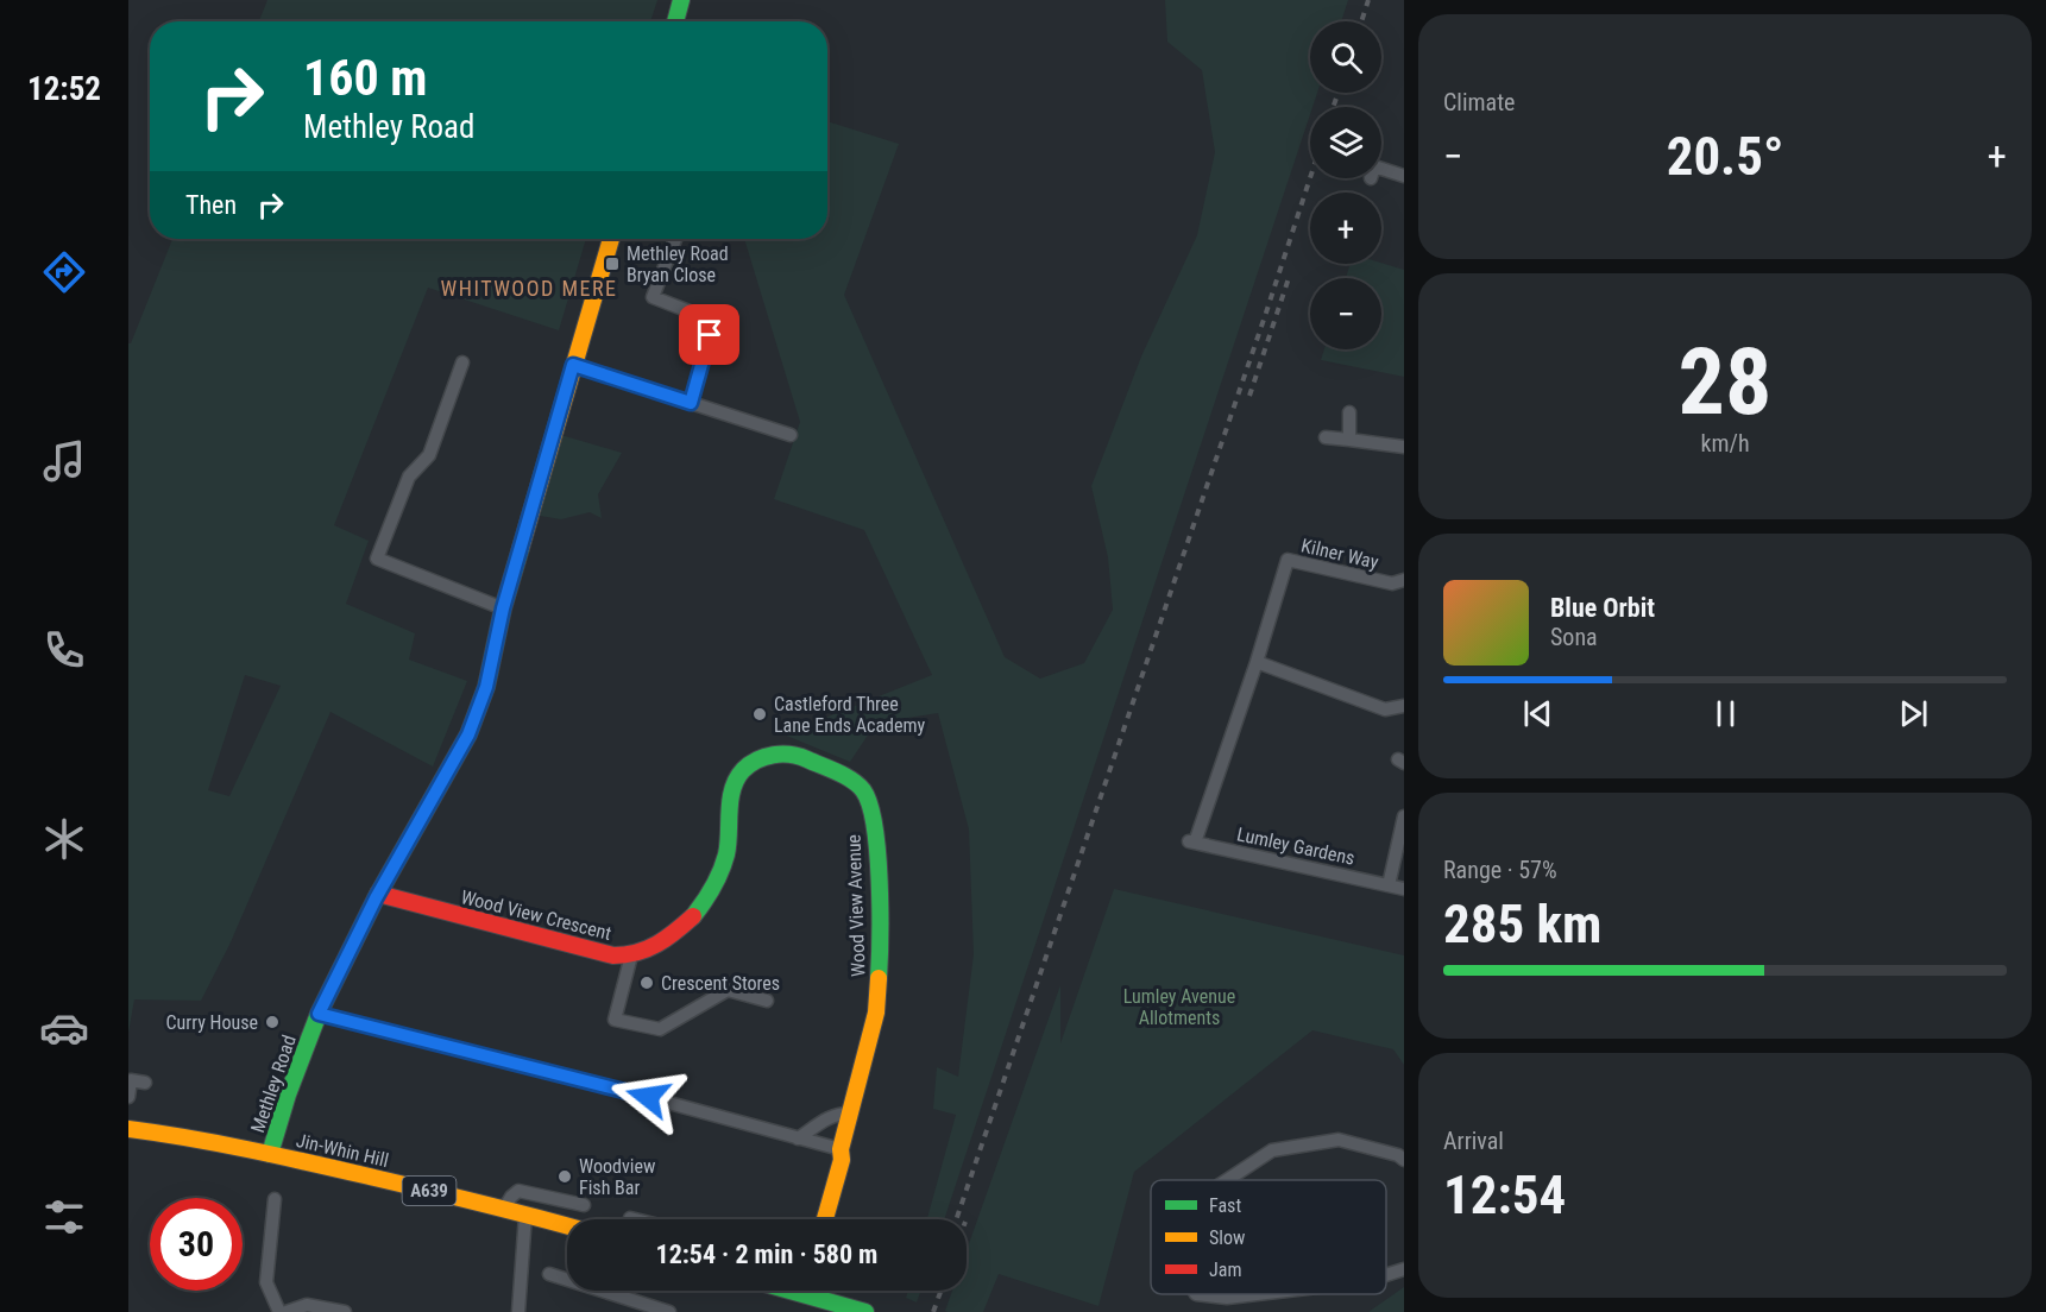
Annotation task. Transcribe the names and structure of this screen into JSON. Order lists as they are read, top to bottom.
{
  "streets": {
    "main road": [
      "Wood View Avenue",
      "Wood View Crescent",
      "Methley Road",
      "Jin-Whin Hill",
      "A639"
    ],
    "street": ["Kilner Way", "Lumley Gardens"]
  },
  "crossings": [
    ["Kilner Way", "Lumley Gardens"],
    ["Wood View Avenue", "Wood View Crescent"],
    ["Wood View Crescent", "Methley Road"],
    ["Methley Road", "Jin-Whin Hill"]
  ],
  "districts": ["WHITWOOD MERE"],
  "parks": ["Lumley Avenue Allotments"],
  "places": {
    "transit": ["Methley Road Bryan Close"],
    "other": [
      "Castleford Three Lane Ends Academy",
      "Crescent Stores",
      "Curry House",
      "Woodview Fish Bar"
    ]
  },
  "legend": ["Fast", "Slow", "Jam"],
  "page": {
    "tabs": "12:52",
    "tile": [
      "Climate",
      ["28", "km/h"],
      ["Range · 57%", "285 km"],
      ["Arrival", "12:54"]
    ],
    "map_buttons": ["+", "−"],
    "turn": ["160 m", "Methley Road"],
    "heat": ["−", "20.5°", "+"],
    "then": "Then",
    "song": ["Blue Orbit", "Sona"],
    "limit": "30",
    "trip": "12:54 · 2 min · 580 m"
  }
}
